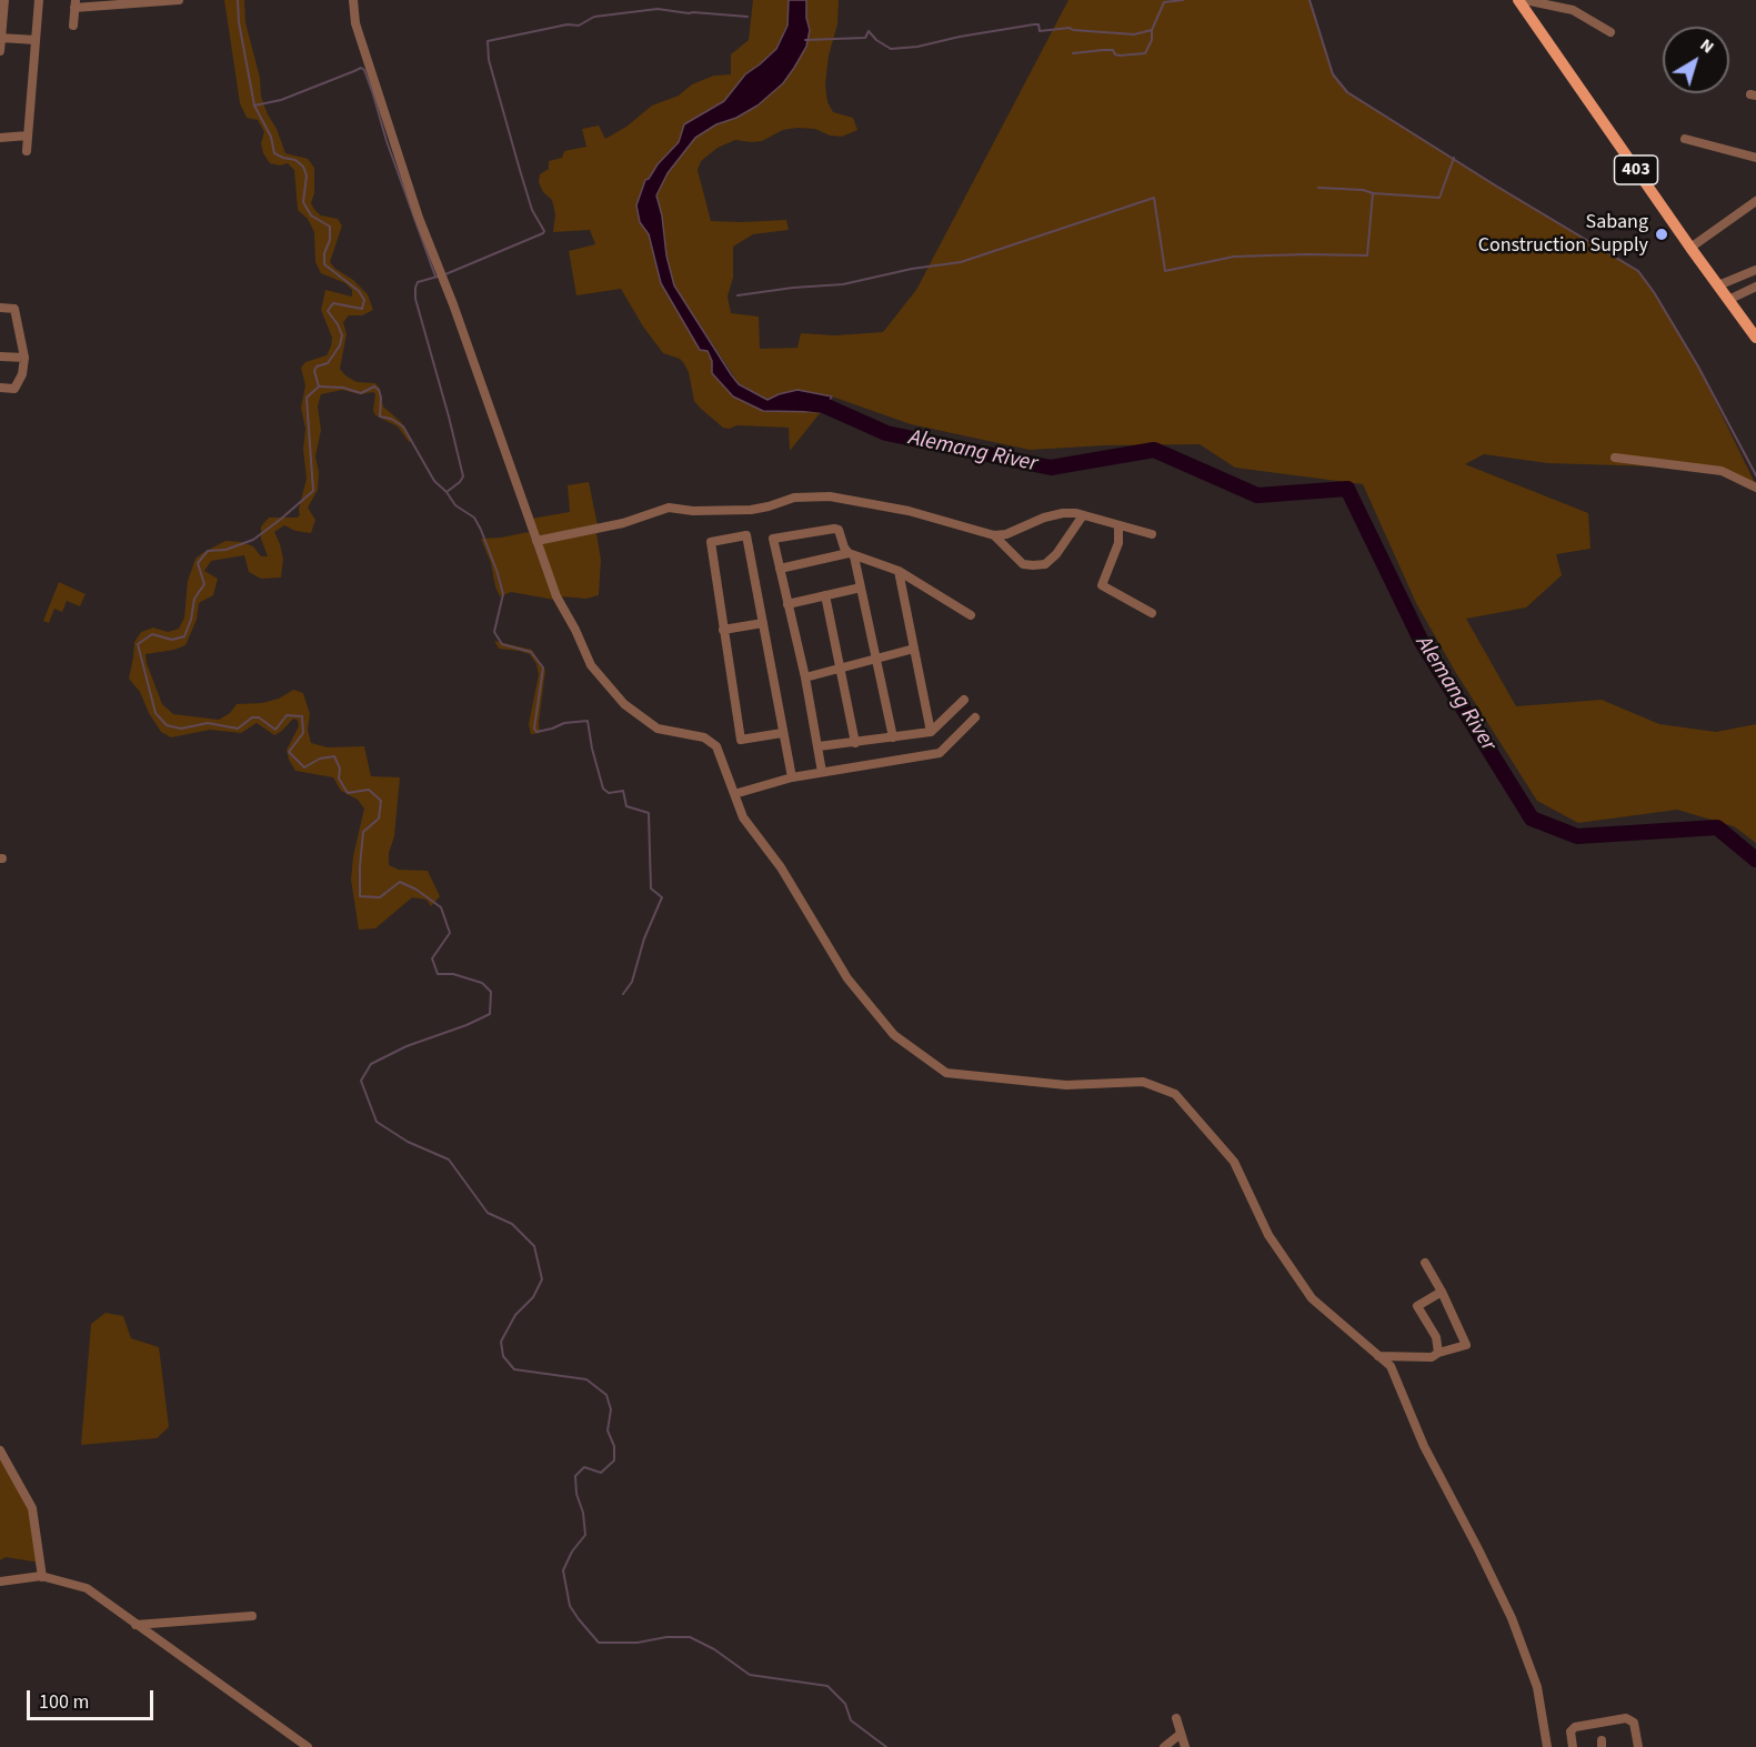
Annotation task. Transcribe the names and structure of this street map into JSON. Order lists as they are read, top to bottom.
{
  "streets": {
    "main road": ["403"]
  },
  "water": ["Alemang River"],
  "places": ["Sabang Construction Supply"],
  "scale_bar": "100 m",
  "north": "top right"
}
